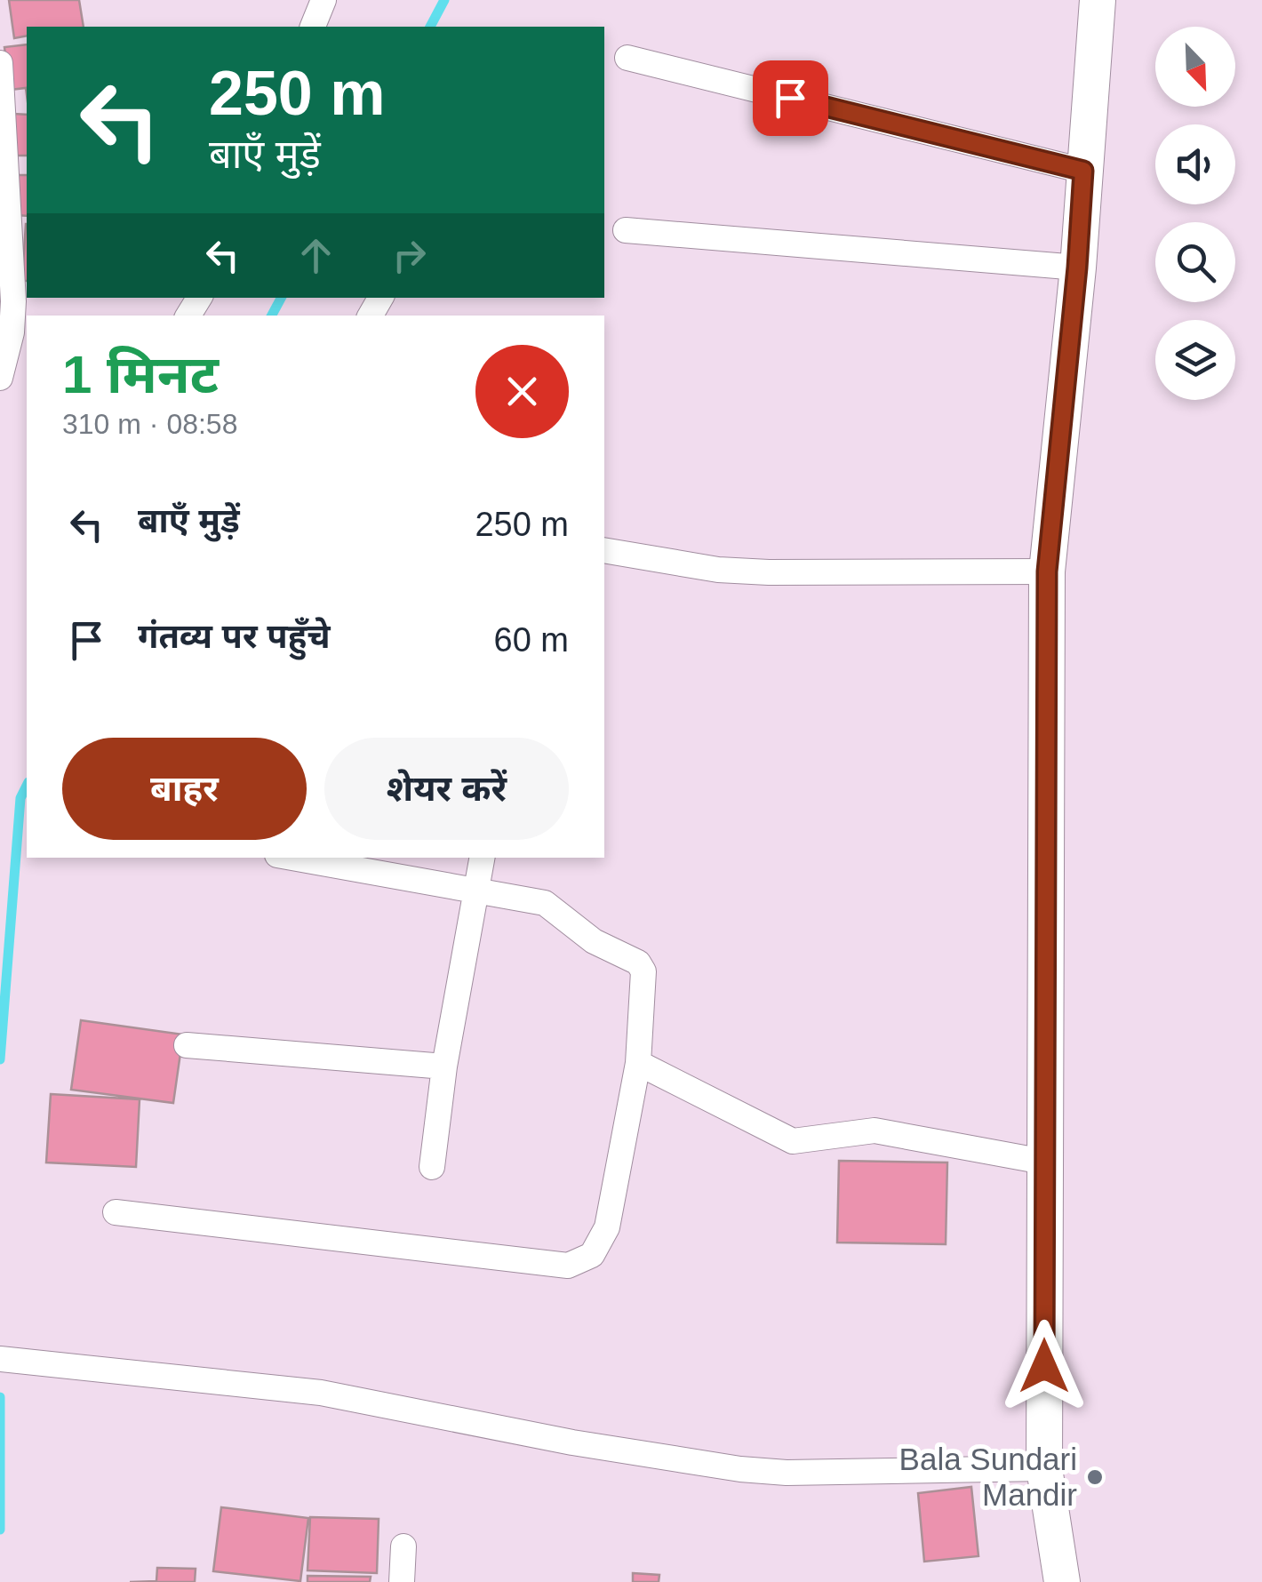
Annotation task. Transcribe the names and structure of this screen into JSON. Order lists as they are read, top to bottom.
{
  "places": ["Bala Sundari Mandir"],
  "north": "bottom right",
  "page": {
    "turn": ["250 m", "बाएँ मुड़ें"],
    "heading": ["1 मिनट", "310 m · 08:58"],
    "list": [
      {
        "name": "बाएँ मुड़ें",
        "value": "250 m"
      },
      {
        "name": "गंतव्य पर पहुँचे",
        "value": "60 m"
      }
    ],
    "buttons": ["बाहर", "शेयर करें"]
  }
}
